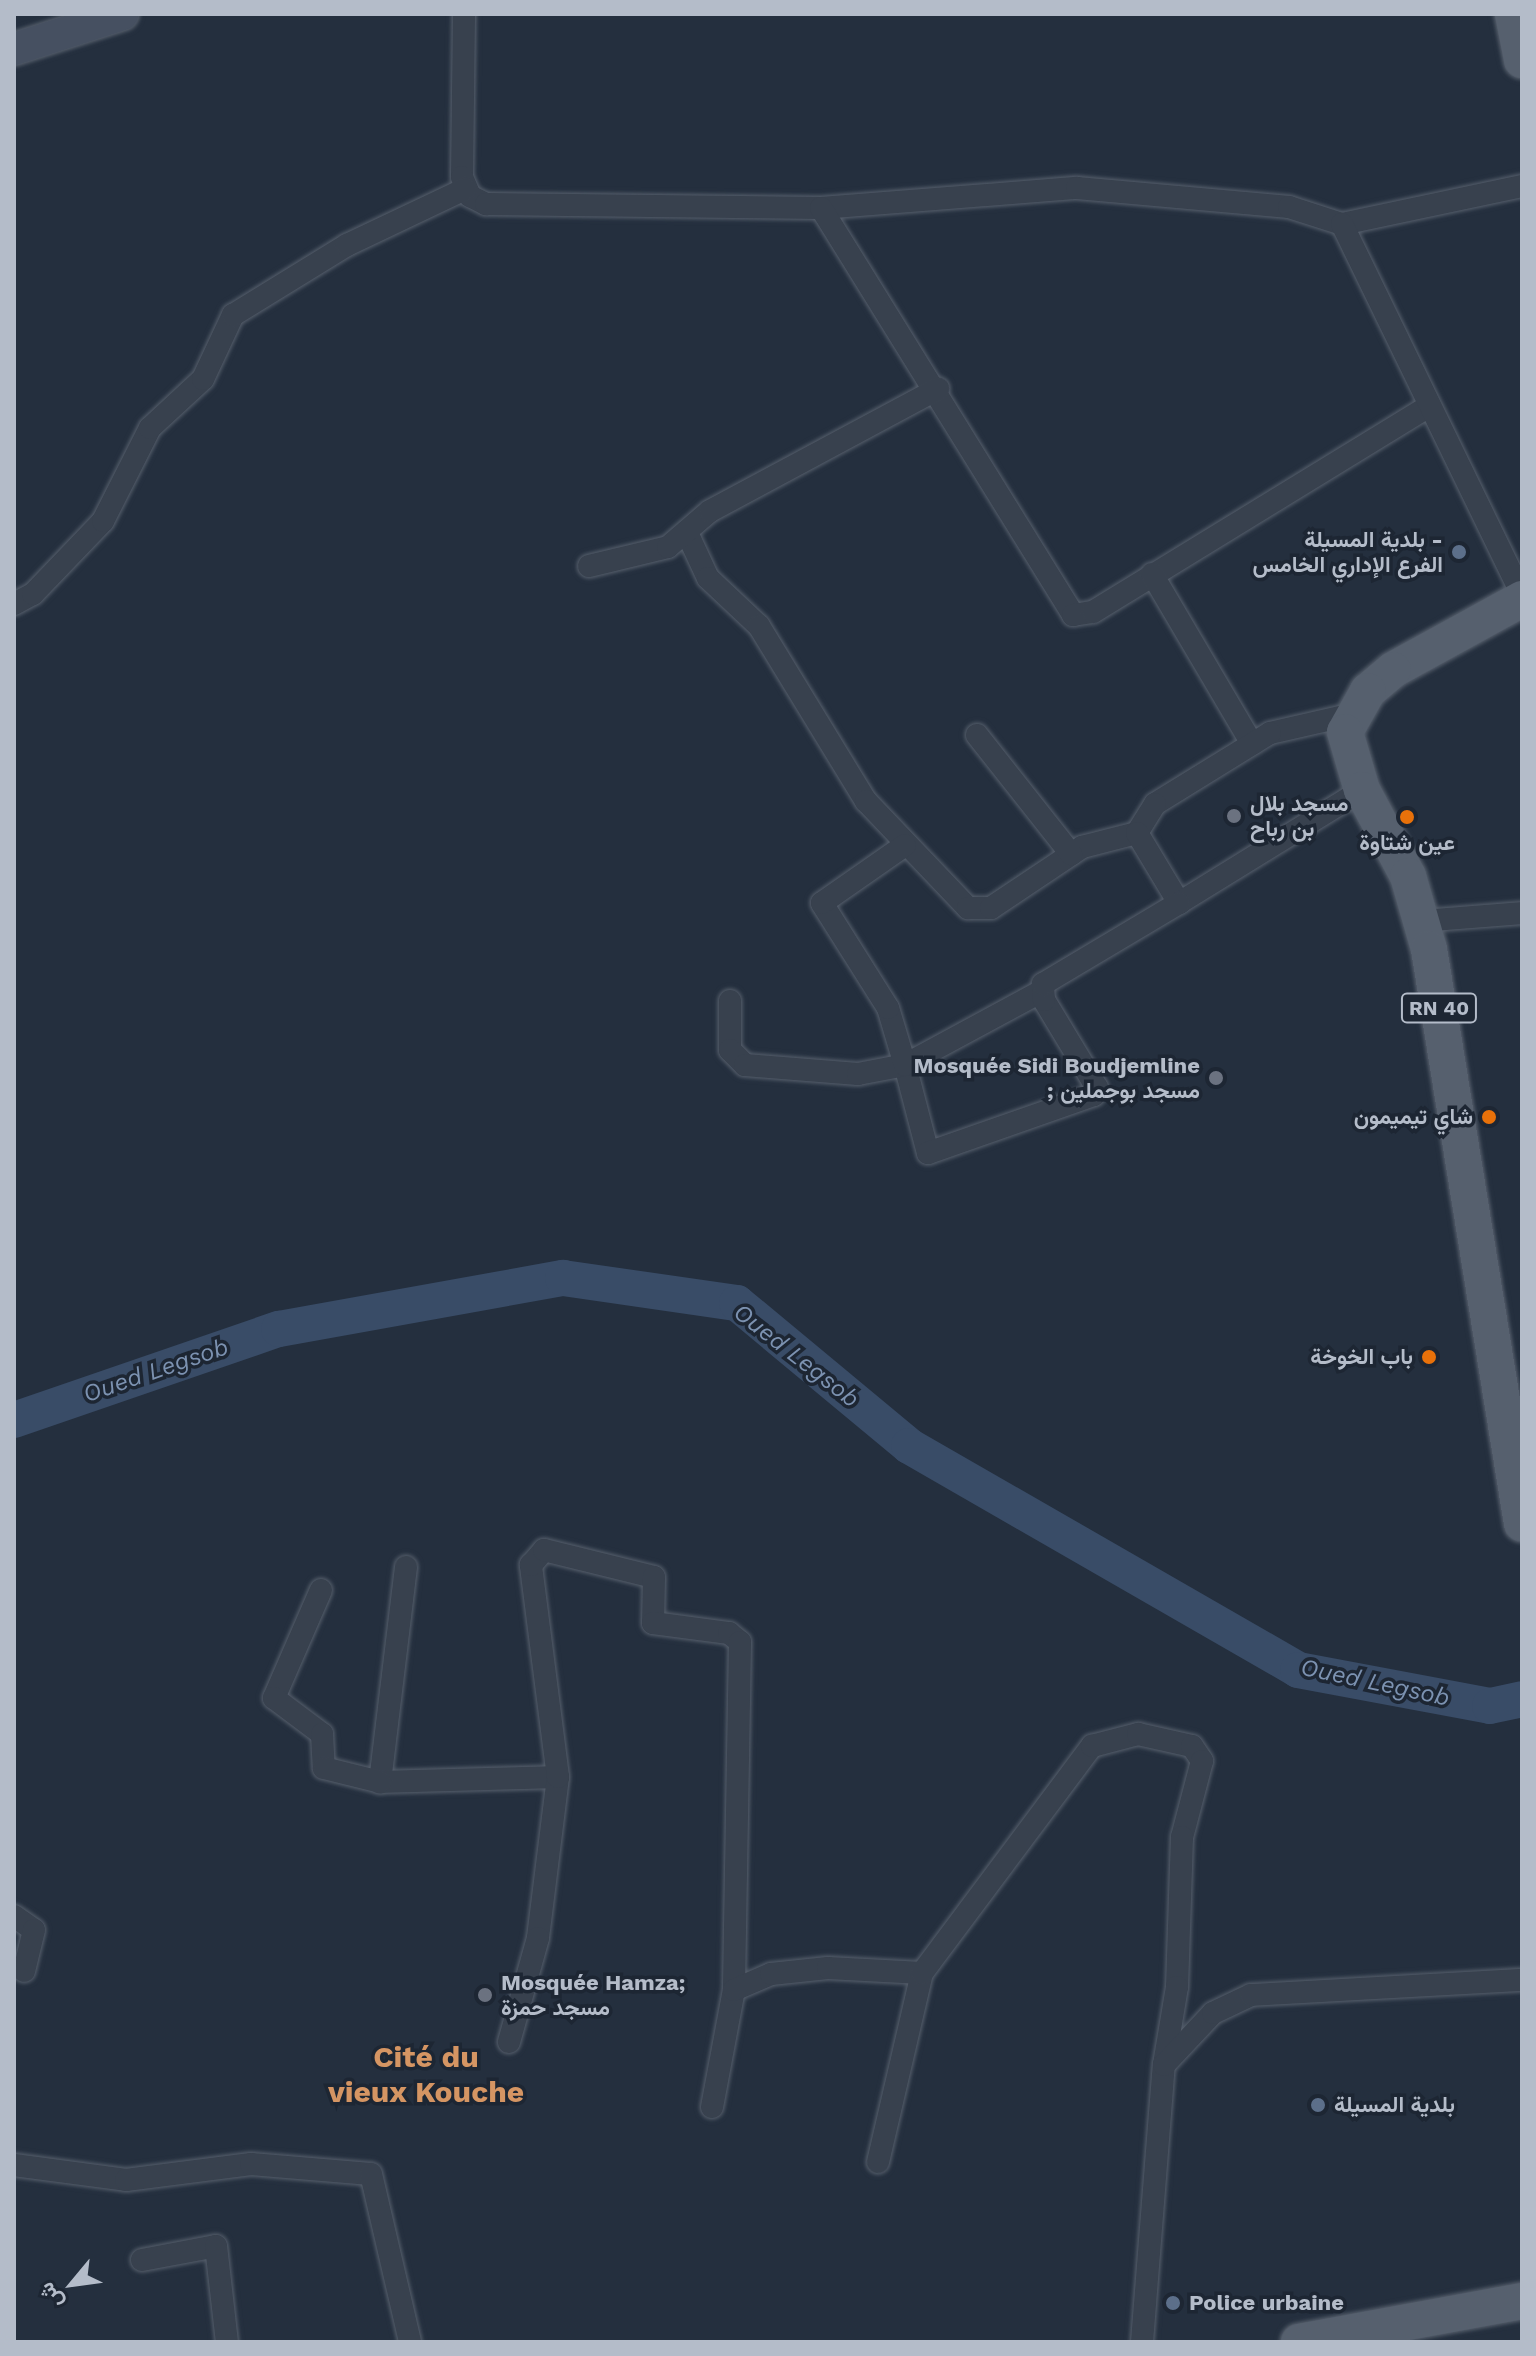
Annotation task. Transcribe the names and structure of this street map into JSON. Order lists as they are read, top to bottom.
{
  "streets": {
    "main road": ["RN 40"]
  },
  "districts": ["Cité du vieux Kouche"],
  "water": ["Oued Legsob"],
  "places": [
    "بلدية المسيلة - الفرع الإداري الخامس",
    "مسجد بلال بن رباح",
    "عين شتاوة",
    "Mosquée Sidi Boudjemline ; مسجد بوجملين",
    "شاي تيميمون",
    "باب الخوخة",
    "Mosquée Hamza; مسجد حمزة",
    "بلدية المسيلة",
    "Police urbaine"
  ],
  "north": "bottom left"
}
